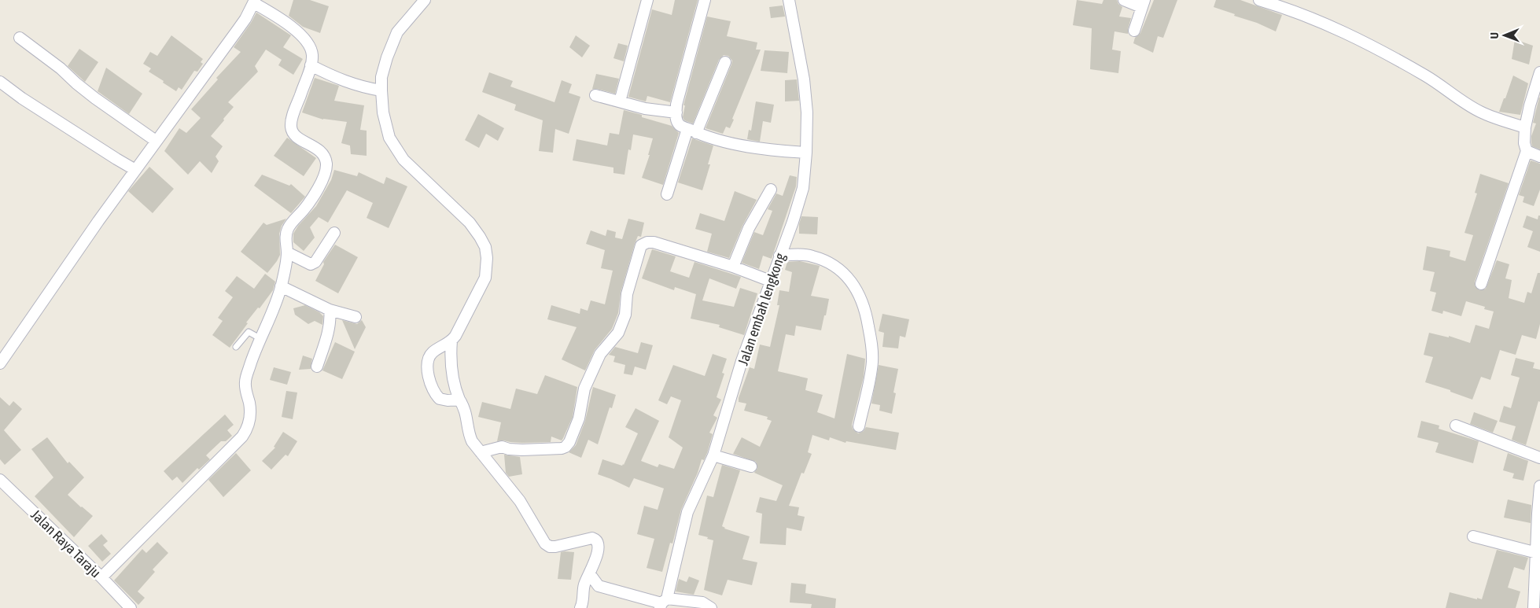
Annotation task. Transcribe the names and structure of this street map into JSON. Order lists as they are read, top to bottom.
{
  "streets": {
    "street": ["Jalan embah lengkong", "Jalan Raya Taraju"]
  },
  "north": "left"
}
